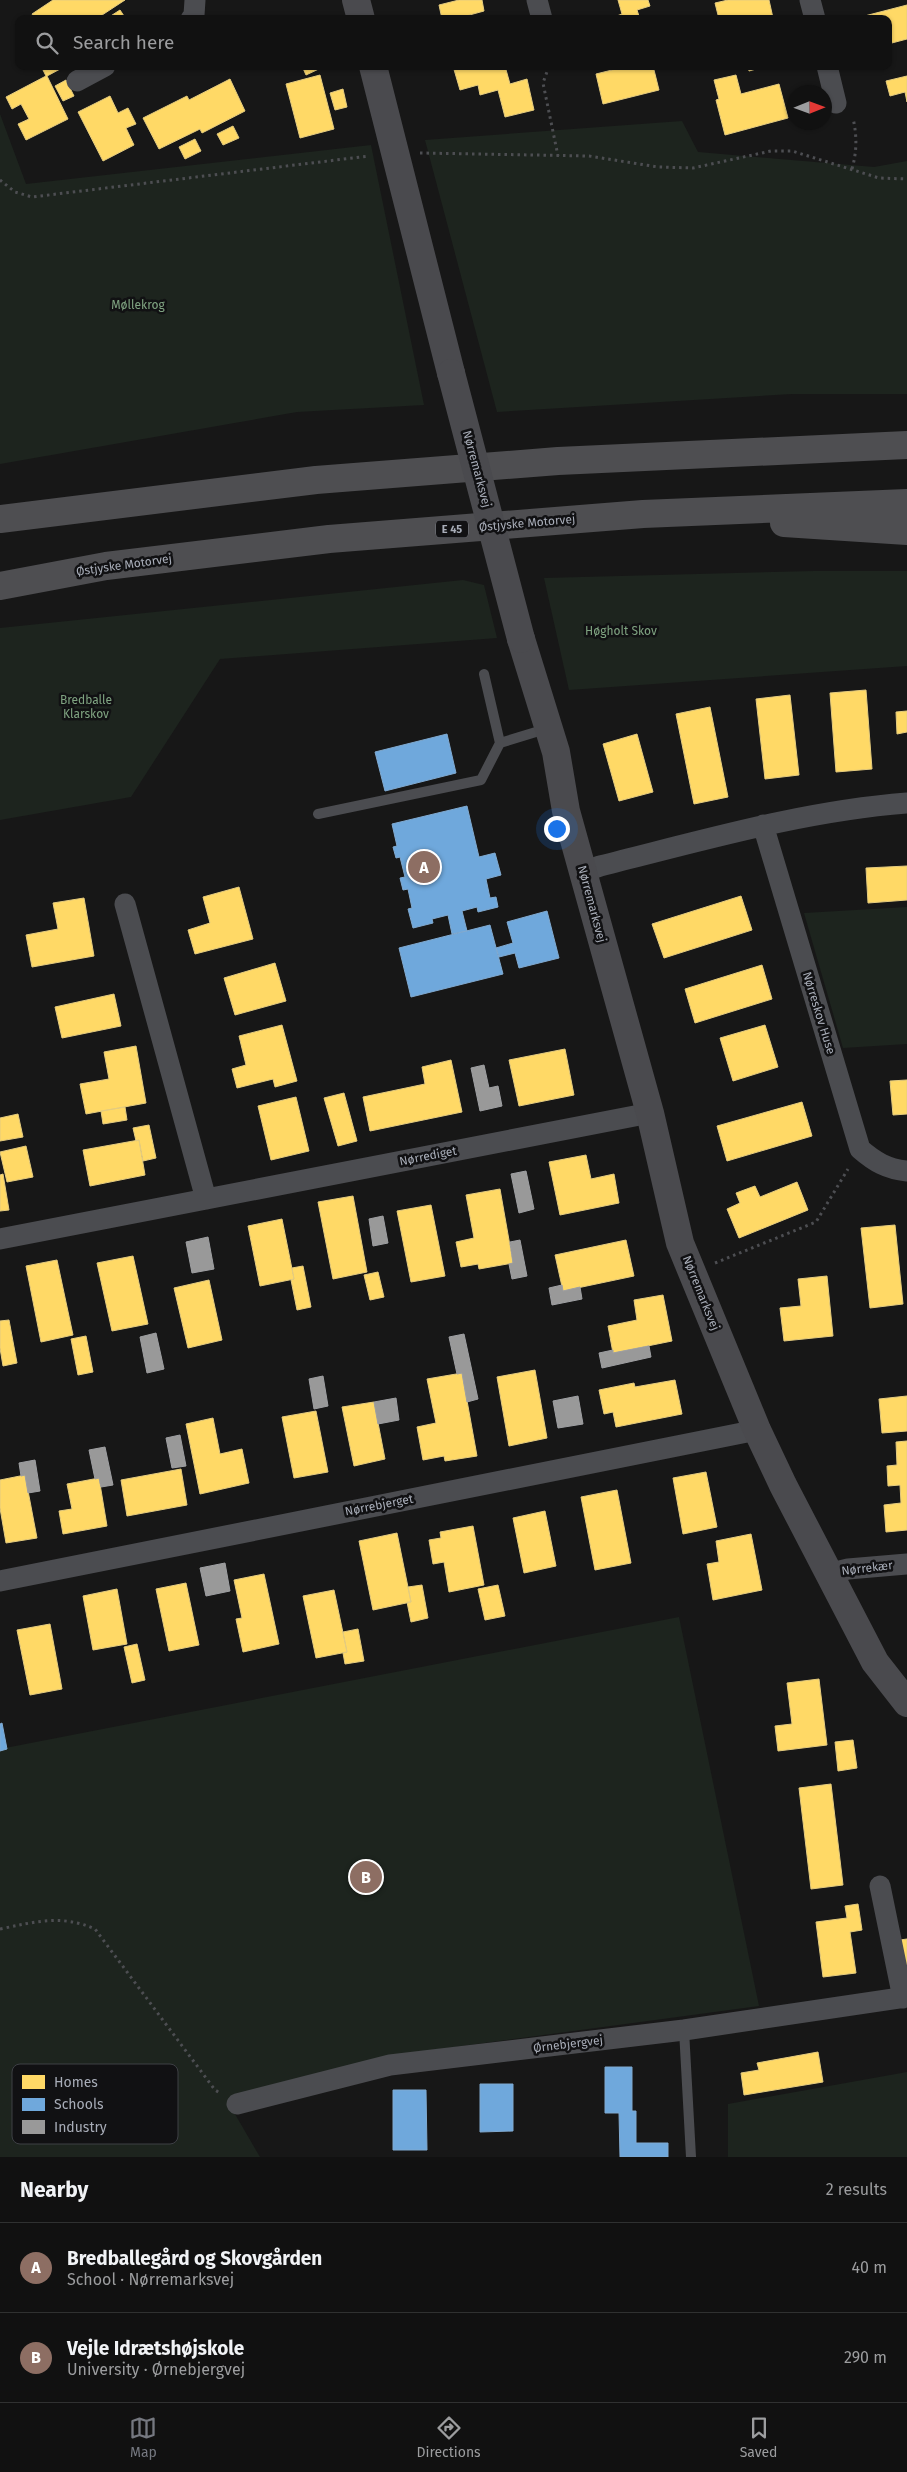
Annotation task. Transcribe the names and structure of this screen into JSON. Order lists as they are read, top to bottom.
{
  "streets": {
    "highway": ["Østjyske Motorvej", "E 45"],
    "street": [
      "Nørremarksvej",
      "Nørreskov Huse",
      "Nørrediget",
      "Nørrebjerget",
      "Nørrekær",
      "Ørnebjergvej"
    ]
  },
  "crossings": [
    ["Nørremarksvej", "Nørrediget"],
    ["Nørremarksvej", "Nørrebjerget"],
    ["Nørremarksvej", "Nørrekær"]
  ],
  "parks": ["Møllekrog", "Høgholt Skov", "Bredballe Klarskov"],
  "legend": ["Homes", "Schools", "Industry"],
  "north": "right",
  "page": {
    "search": "Search here",
    "pins": ["A", "B"],
    "heading": ["Nearby", "2 results"],
    "list": [
      {
        "mark": "A",
        "name": "Bredballegård og Skovgården",
        "note": "School · Nørremarksvej",
        "value": "40 m"
      },
      {
        "mark": "B",
        "name": "Vejle Idrætshøjskole",
        "note": "University · Ørnebjergvej",
        "value": "290 m"
      }
    ],
    "nav": ["Map", "Directions", "Saved"]
  }
}
